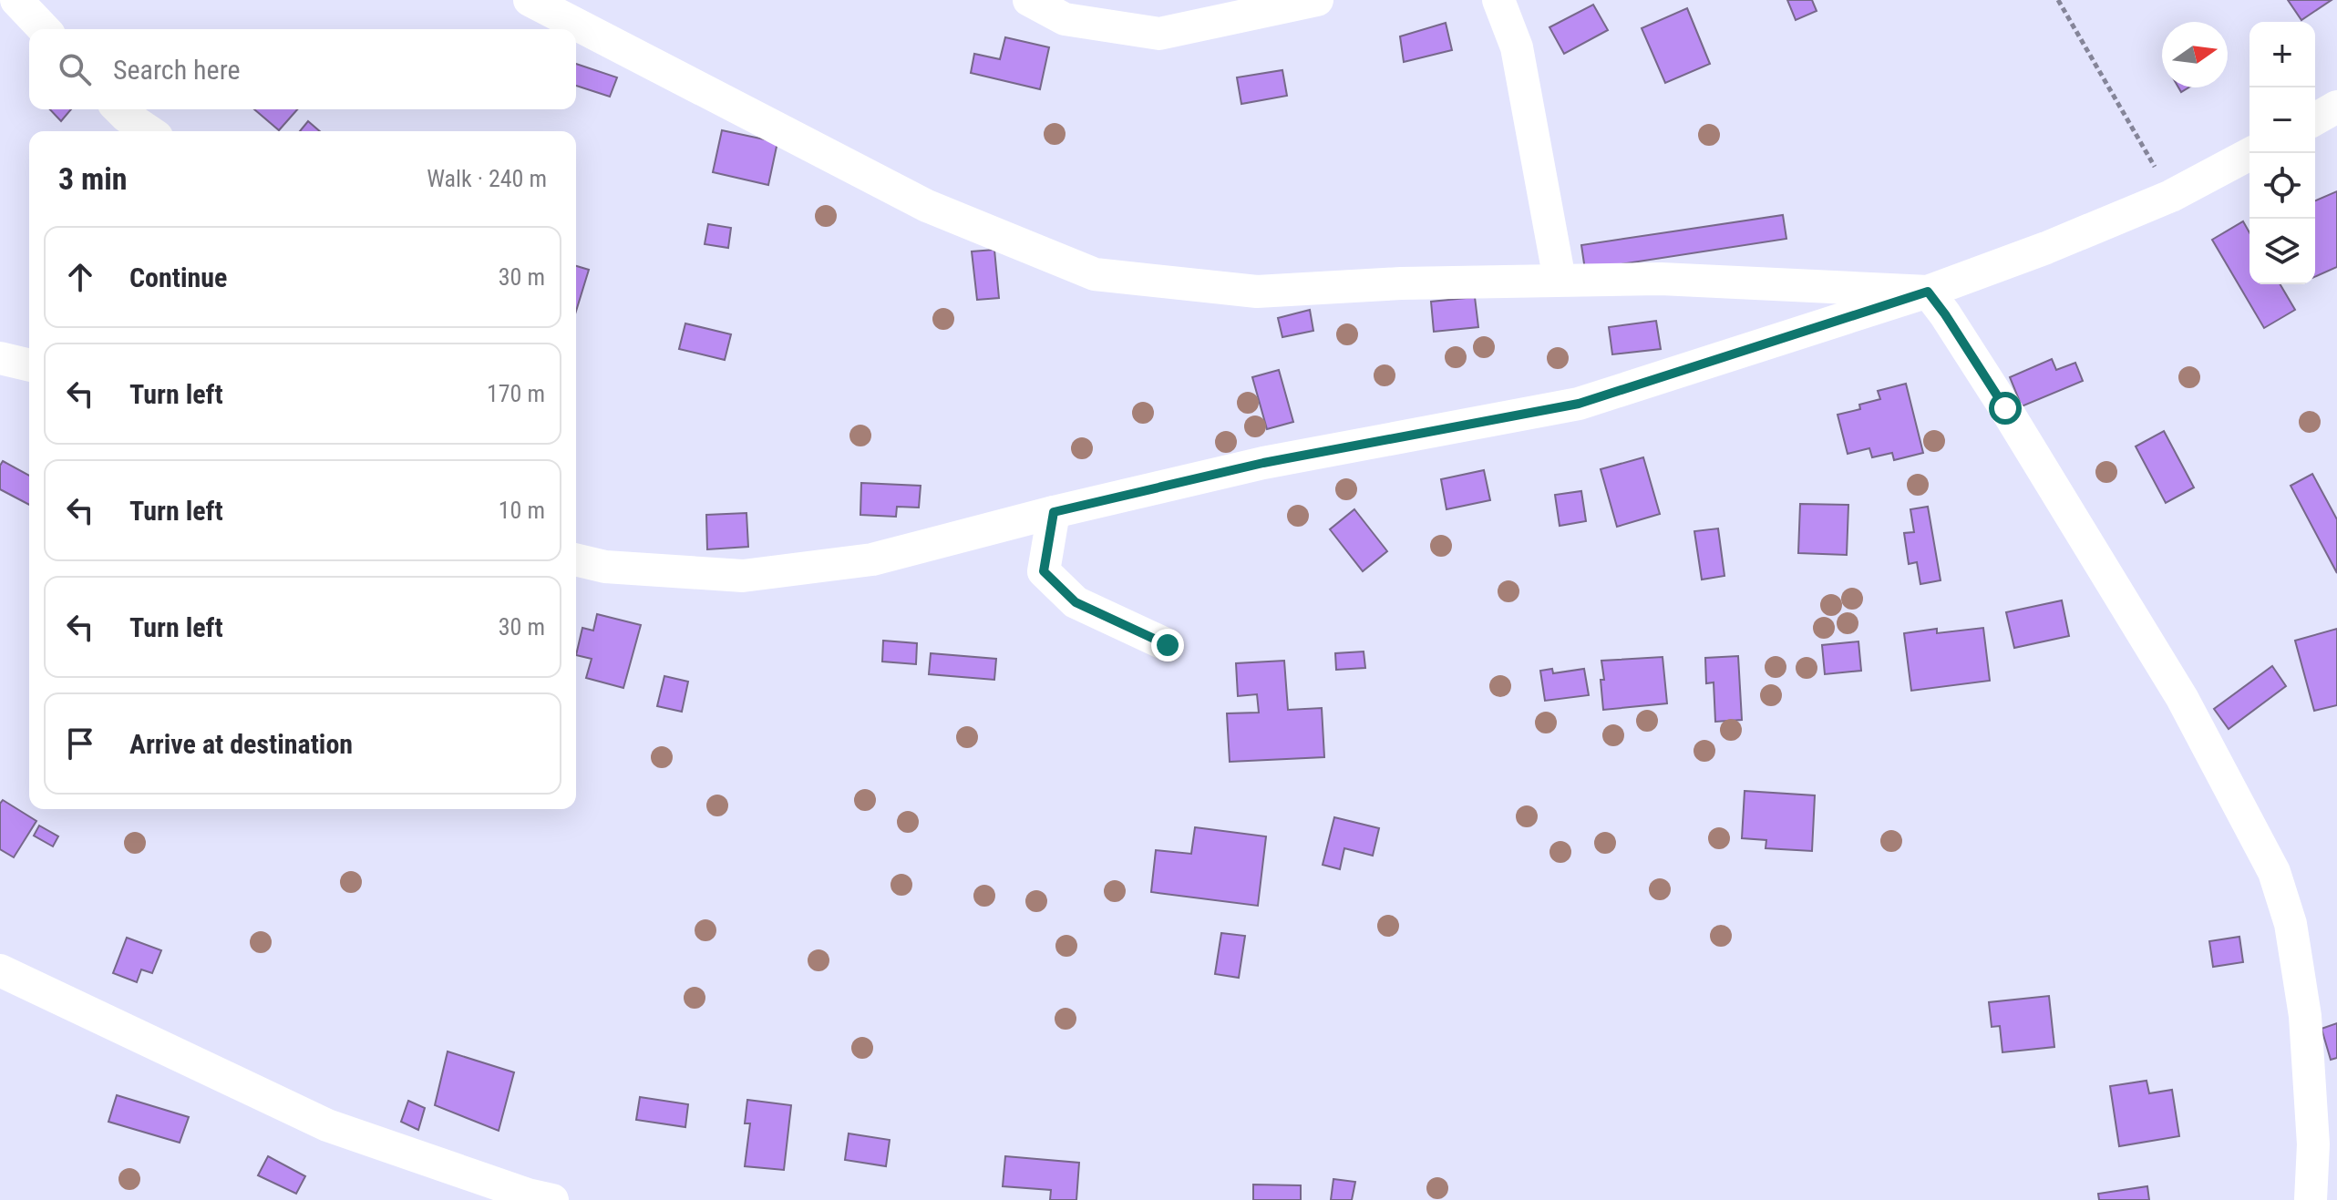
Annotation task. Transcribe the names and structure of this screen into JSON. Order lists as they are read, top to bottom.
{
  "north": "right",
  "page": {
    "map_buttons": ["+", "−"],
    "search": "Search here",
    "heading": ["3 min", "Walk · 240 m"],
    "list": [
      ["Continue", "30 m"],
      ["Turn left", "170 m"],
      ["Turn left", "10 m"],
      ["Turn left", "30 m"],
      "Arrive at destination"
    ]
  }
}
